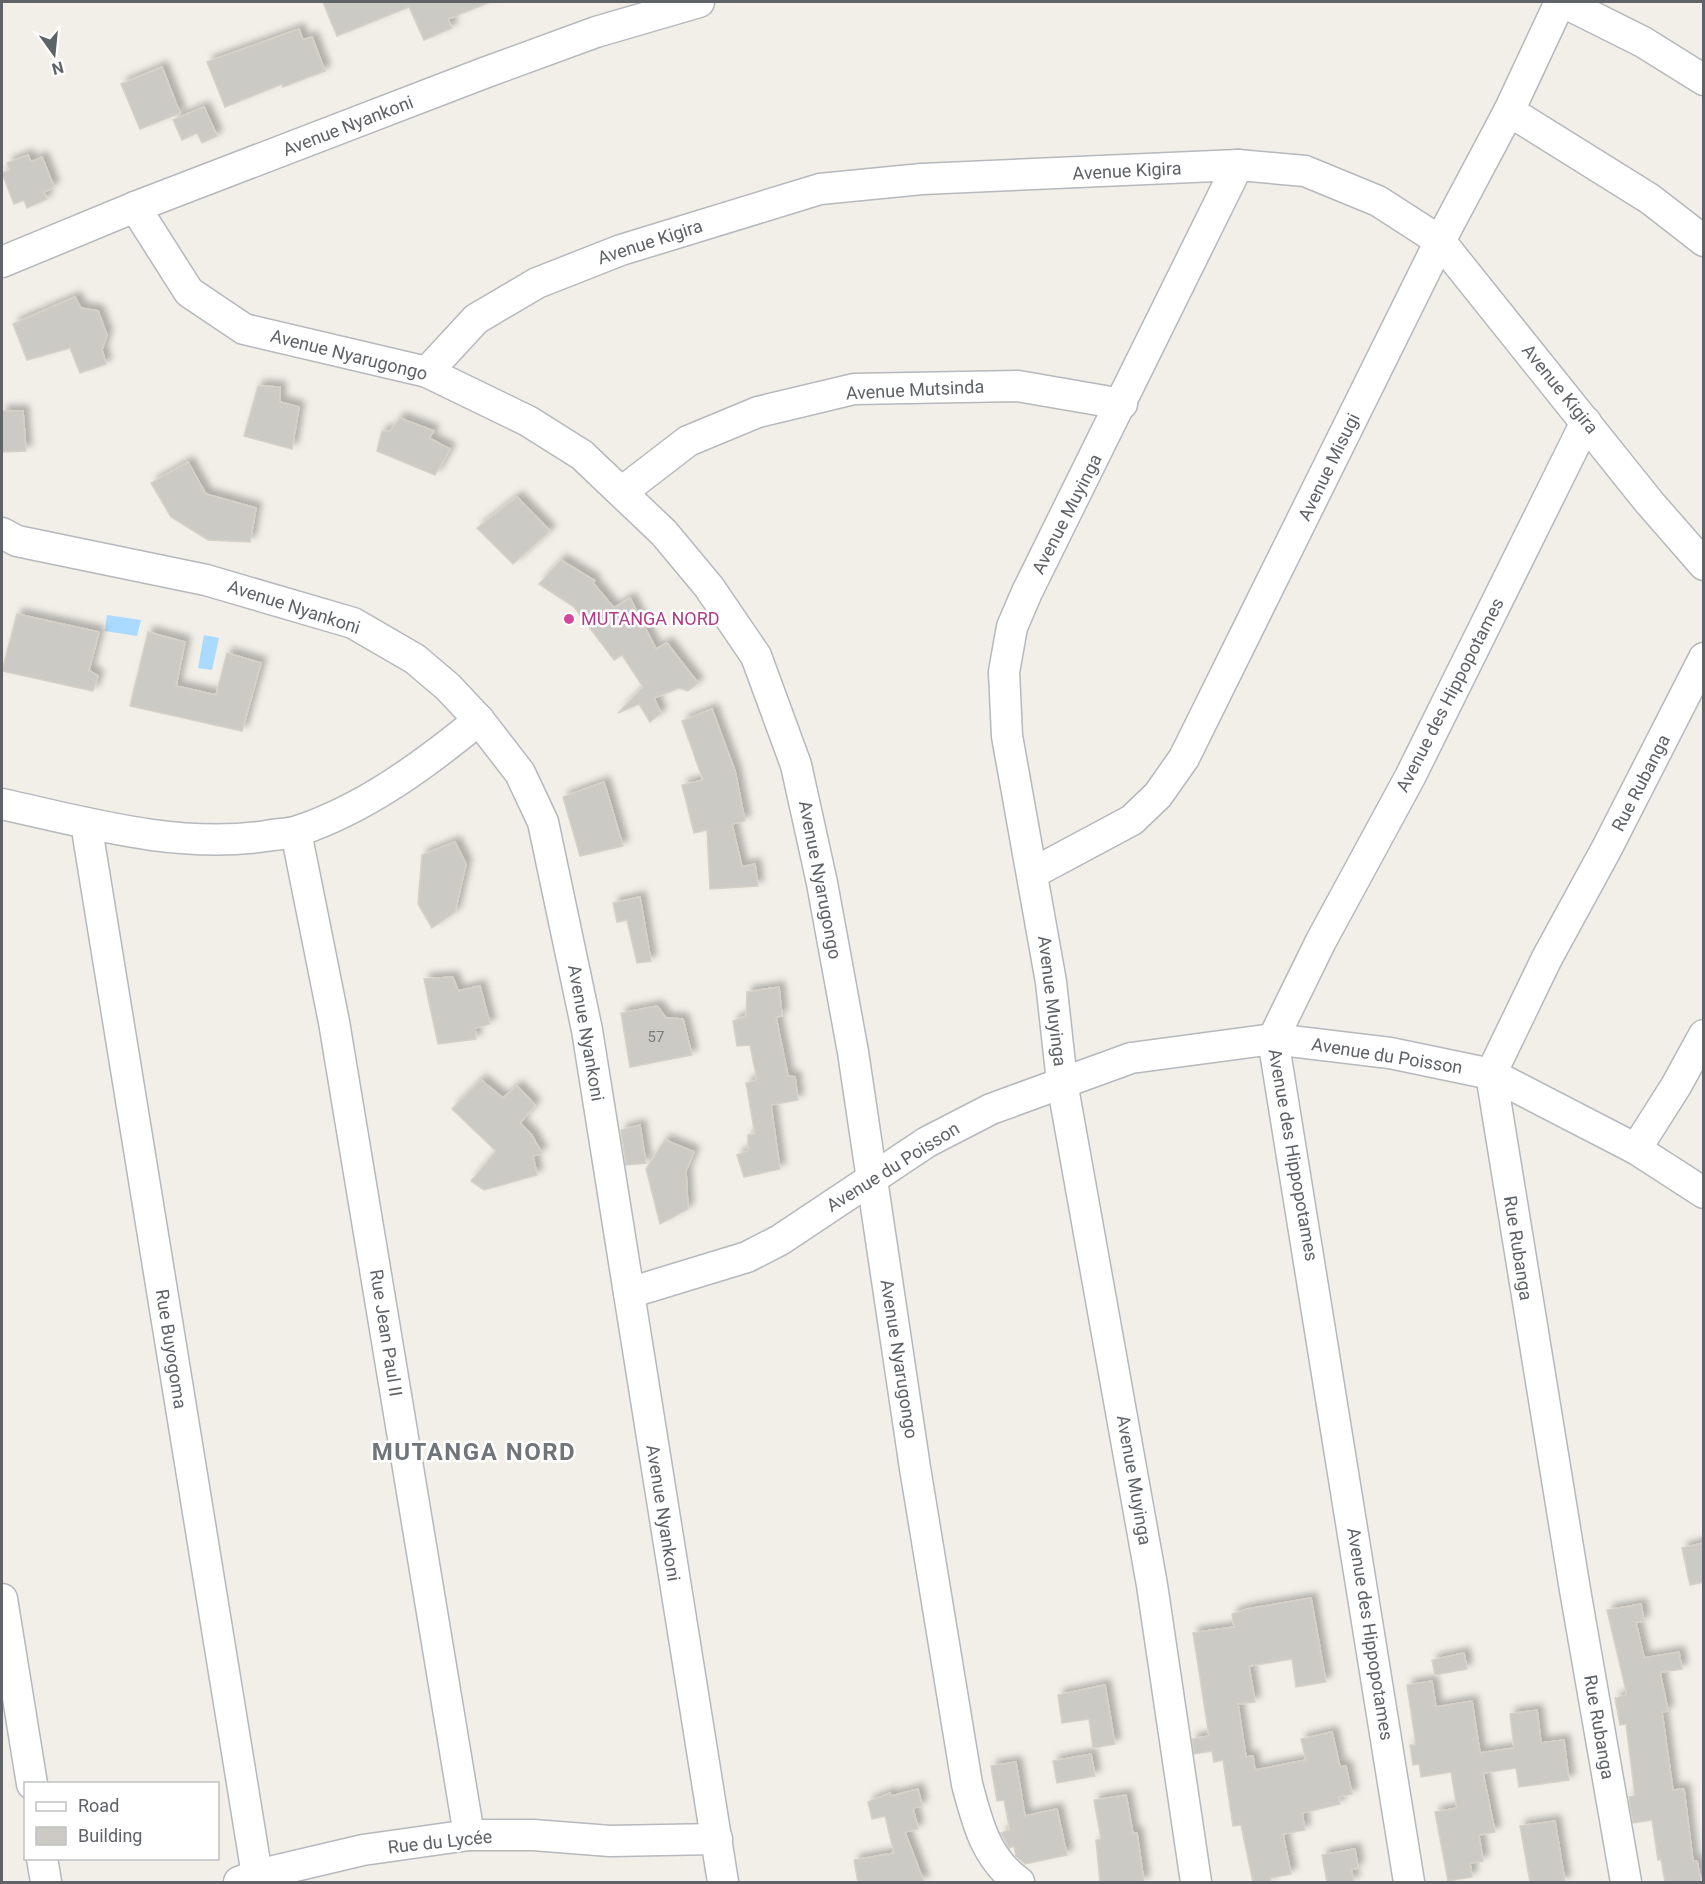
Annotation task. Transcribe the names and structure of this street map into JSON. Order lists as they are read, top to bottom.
{
  "streets": {
    "street": [
      "Avenue Nyankoni",
      "Avenue Kigira",
      "Avenue Nyarugongo",
      "Avenue Mutsinda",
      "Avenue Misugi",
      "Avenue Muyinga",
      "Avenue des Hippopotames",
      "Rue Rubanga",
      "Avenue du Poisson",
      "Rue Jean Paul II",
      "Rue Buyogoma",
      "Rue du Lycée"
    ]
  },
  "crossings": [
    ["Avenue Nyankoni", "Avenue Nyarugongo"],
    ["Avenue Nyankoni", "Avenue du Poisson"],
    ["Avenue Nyankoni", "Rue du Lycée"],
    ["Avenue Kigira", "Avenue Nyarugongo"],
    ["Avenue Kigira", "Avenue Misugi"],
    ["Avenue Kigira", "Avenue Muyinga"],
    ["Avenue Kigira", "Avenue des Hippopotames"],
    ["Avenue Nyarugongo", "Avenue Mutsinda"],
    ["Avenue Nyarugongo", "Avenue du Poisson"],
    ["Avenue Mutsinda", "Avenue Muyinga"],
    ["Avenue Misugi", "Avenue Muyinga"],
    ["Avenue Muyinga", "Avenue du Poisson"],
    ["Avenue des Hippopotames", "Avenue du Poisson"],
    ["Rue Rubanga", "Avenue du Poisson"],
    ["Rue Jean Paul II", "Rue du Lycée"],
    ["Rue Buyogoma", "Rue du Lycée"]
  ],
  "districts": ["MUTANGA NORD"],
  "places": ["MUTANGA NORD"],
  "house_numbers": ["57"],
  "legend": ["Road", "Building"],
  "north": "bottom"
}
